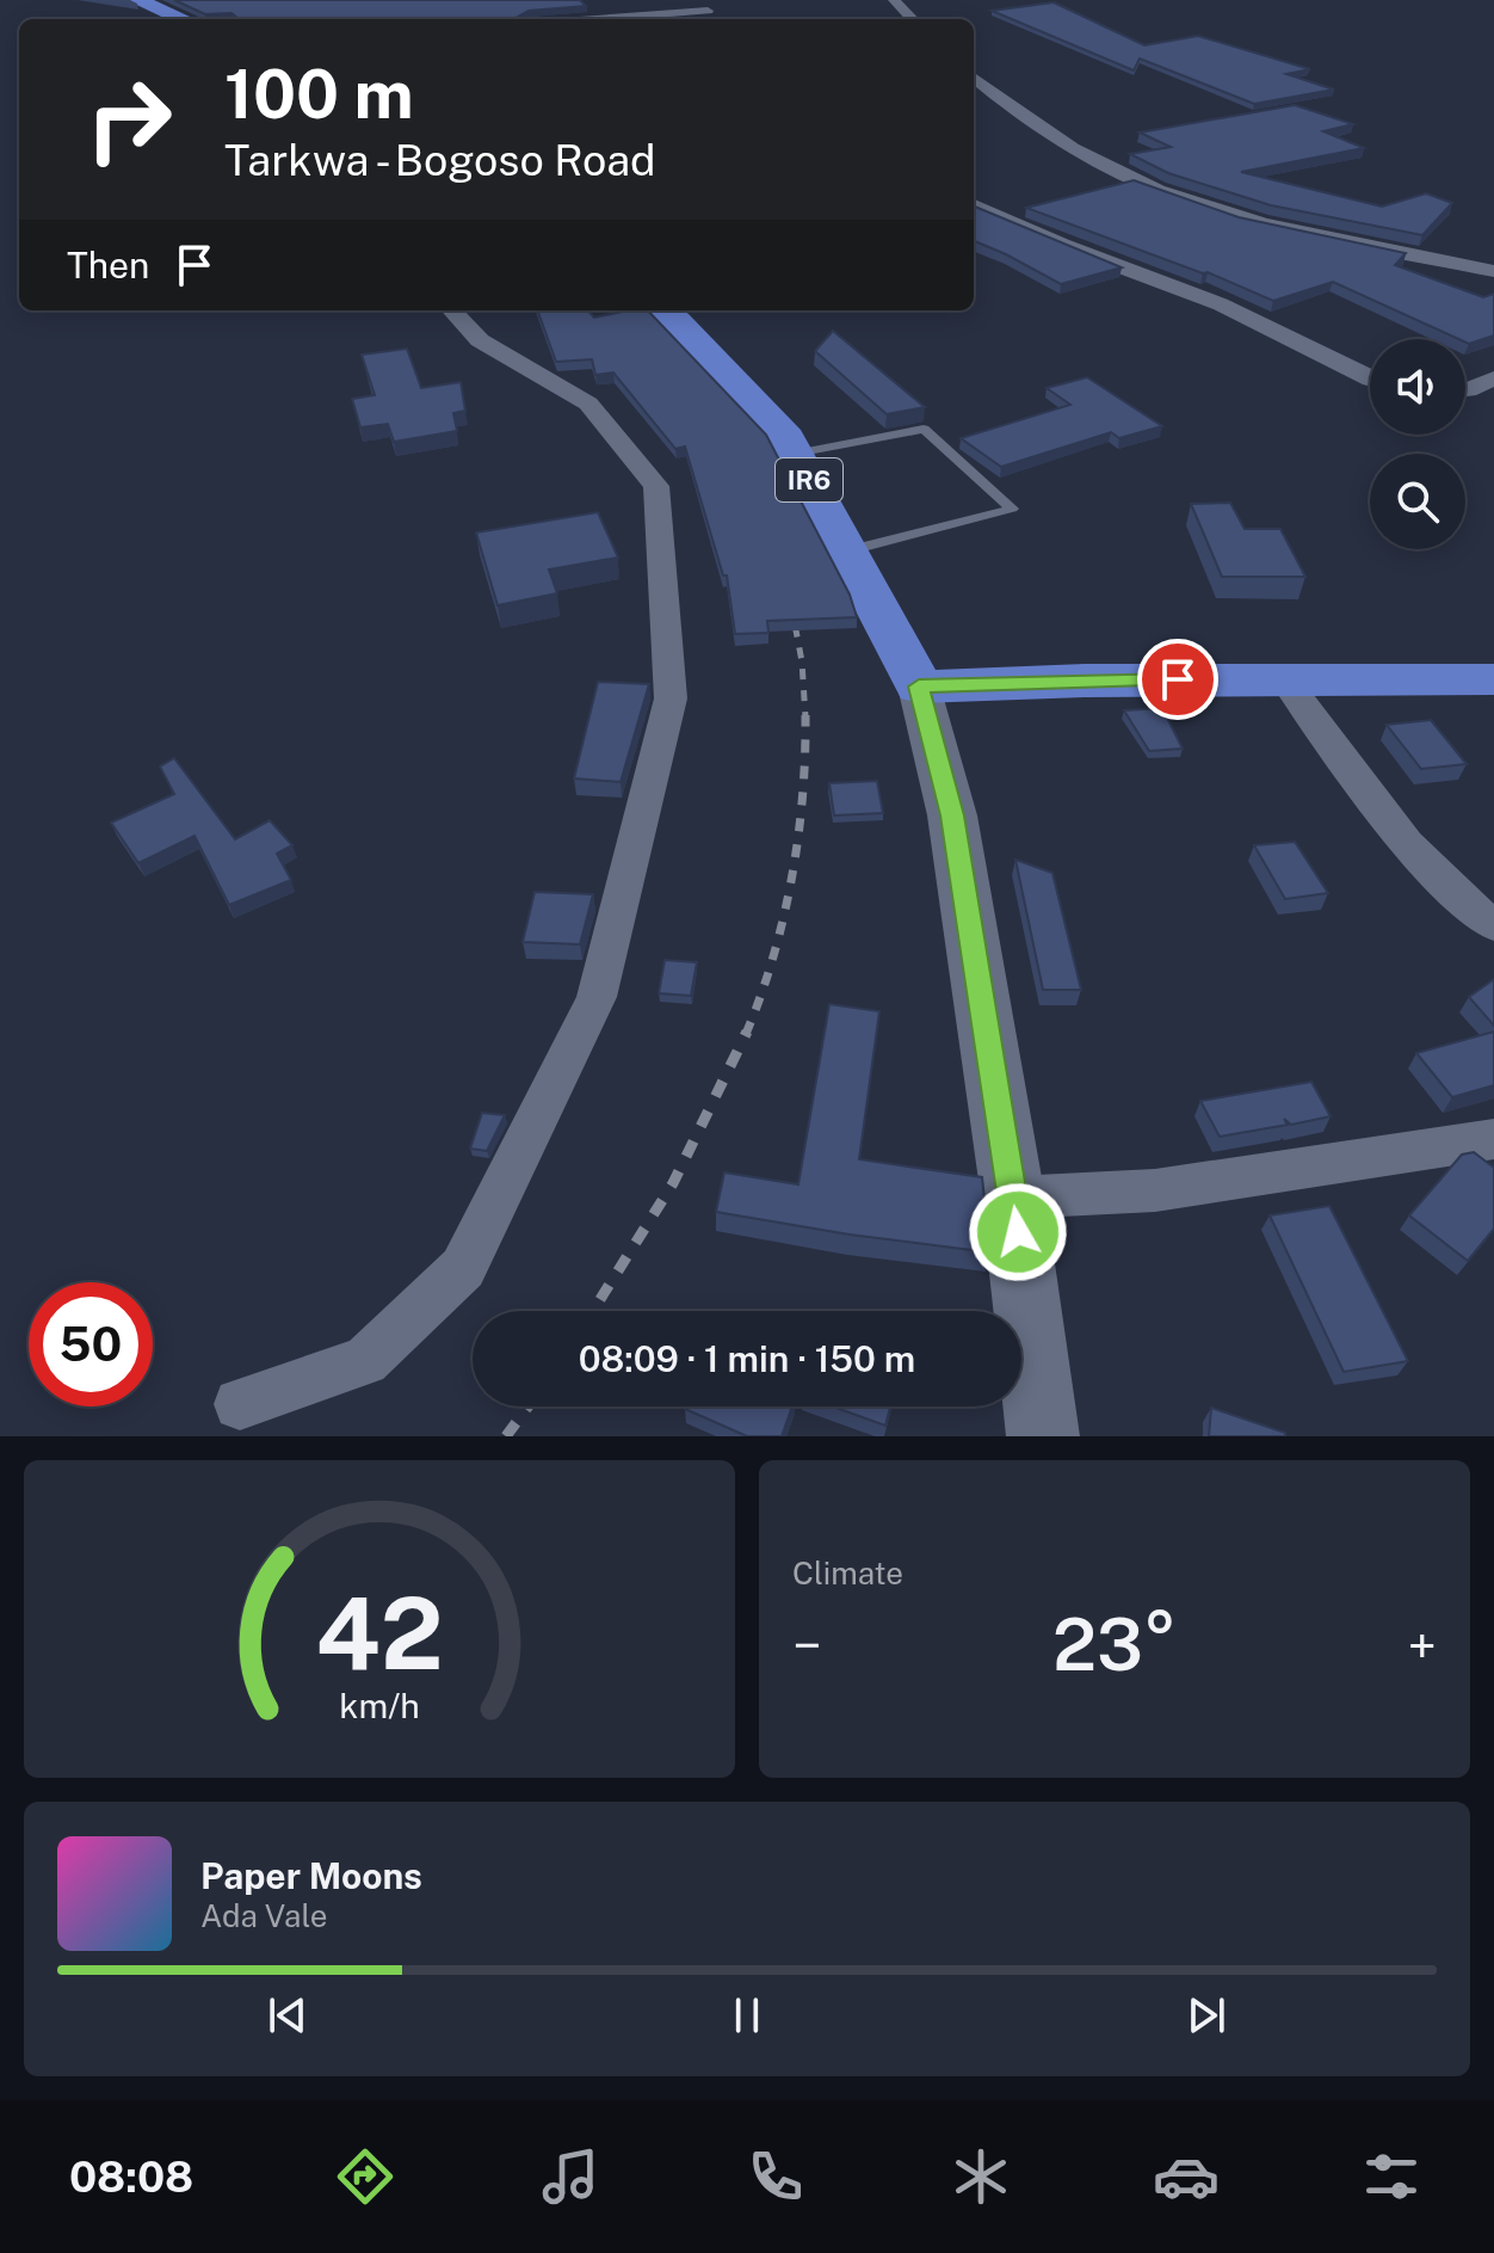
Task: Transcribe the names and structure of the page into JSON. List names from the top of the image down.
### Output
{
  "streets": {
    "main road": ["IR6"]
  },
  "page": {
    "turn": ["100 m", "Tarkwa - Bogoso Road"],
    "then": "Then",
    "limit": "50",
    "trip": "08:09 · 1 min · 150 m",
    "tile": "Climate",
    "heat": ["−", "23°", "+"],
    "song": ["Paper Moons", "Ada Vale"],
    "tabs": "08:08",
    "gauge": ["42", "km/h"]
  }
}
